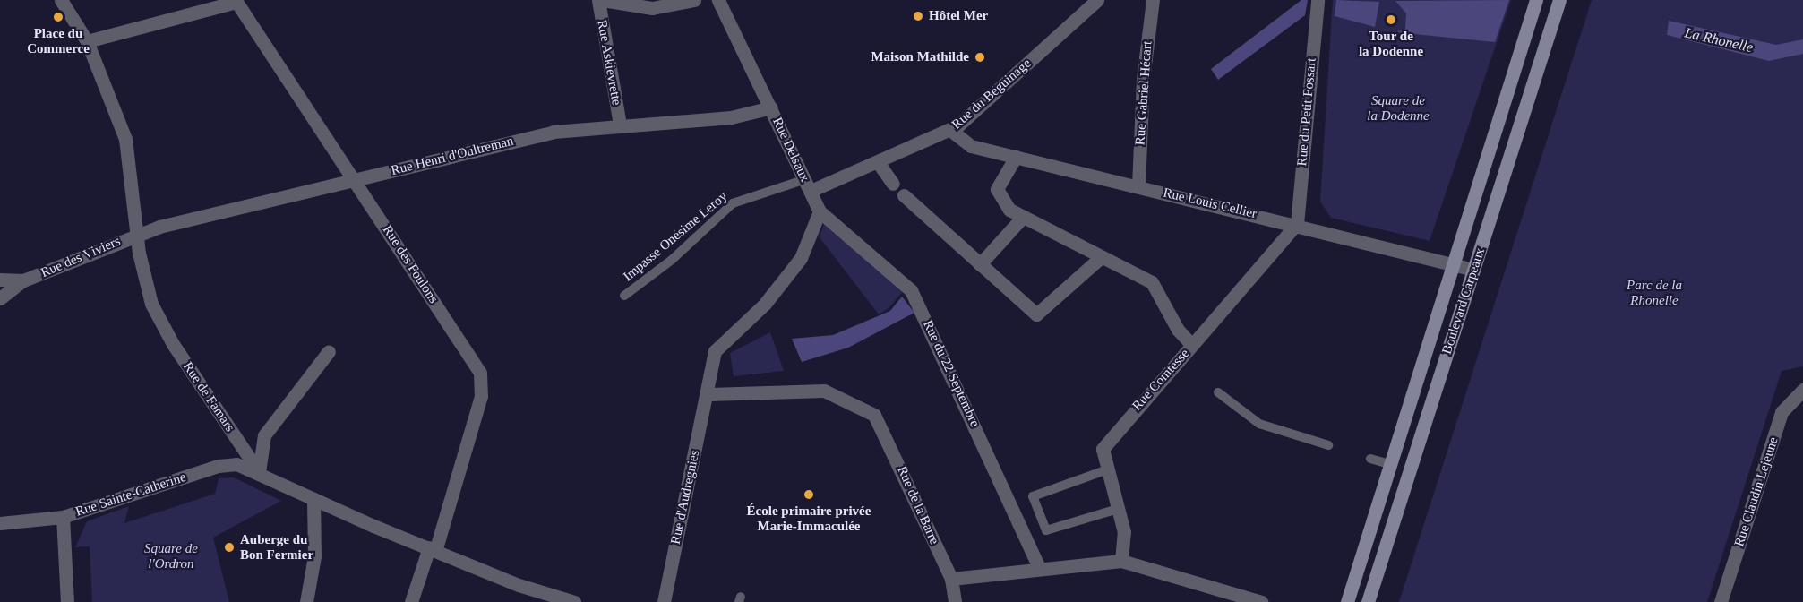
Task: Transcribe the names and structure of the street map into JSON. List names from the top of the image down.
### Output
{
  "streets": {
    "main road": ["Boulevard Carpeaux"],
    "street": [
      "Rue Askievrette",
      "Rue Gabriel Hécart",
      "Rue du Béguinage",
      "Rue du Petit Fossart",
      "Rue Delsaux",
      "Rue Henri d'Oultreman",
      "Rue Louis Cellier",
      "Rue des Viviers",
      "Rue des Foulons",
      "Rue du 22 Septembre",
      "Rue Comtesse",
      "Rue de Famars",
      "Rue Claudin Lejeune",
      "Rue Sainte-Catherine",
      "Rue d'Audregnies",
      "Rue de la Barre"
    ],
    "lane": ["Impasse Onésime Leroy"]
  },
  "crossings": [
    ["Rue Askievrette", "Rue Henri d'Oultreman"],
    ["Rue Gabriel Hécart", "Rue Louis Cellier"],
    ["Rue du Béguinage", "Rue Delsaux"],
    ["Rue du Béguinage", "Rue Louis Cellier"],
    ["Rue du Béguinage", "Impasse Onésime Leroy"],
    ["Rue du Petit Fossart", "Rue Louis Cellier"],
    ["Rue du Petit Fossart", "Rue Comtesse"],
    ["Rue Delsaux", "Rue Henri d'Oultreman"],
    ["Rue Delsaux", "Impasse Onésime Leroy"],
    ["Rue Delsaux", "Rue du 22 Septembre"],
    ["Rue Delsaux", "Rue d'Audregnies"],
    ["Rue Henri d'Oultreman", "Rue des Viviers"],
    ["Rue Henri d'Oultreman", "Rue des Foulons"],
    ["Rue Henri d'Oultreman", "Rue de Famars"],
    ["Rue Louis Cellier", "Boulevard Carpeaux"],
    ["Rue Louis Cellier", "Rue Comtesse"],
    ["Rue des Viviers", "Rue de Famars"],
    ["Rue du 22 Septembre", "Rue d'Audregnies"],
    ["Rue de Famars", "Rue Sainte-Catherine"],
    ["Rue d'Audregnies", "Rue de la Barre"]
  ],
  "water": ["La Rhonelle"],
  "parks": ["Square de la Dodenne", "Parc de la Rhonelle", "Square de l'Ordron"],
  "places": [
    "Hôtel Mer",
    "Place du Commerce",
    "Tour de la Dodenne",
    "Maison Mathilde",
    "École primaire privée Marie-Immaculée",
    "Auberge du Bon Fermier"
  ]
}
